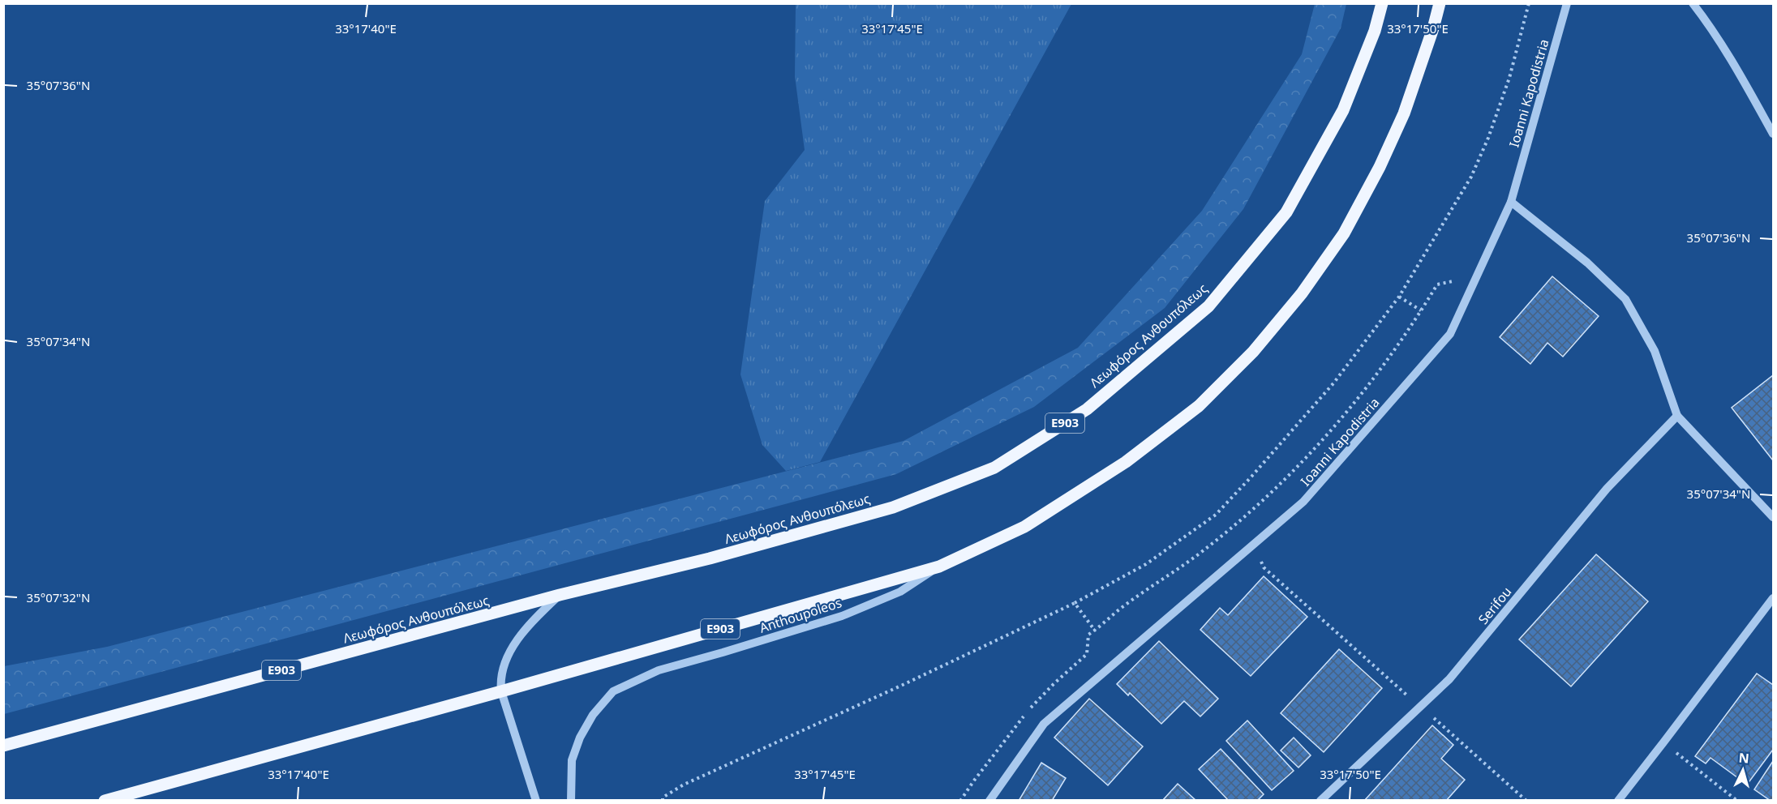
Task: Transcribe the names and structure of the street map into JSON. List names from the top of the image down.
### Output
{
  "streets": {
    "main road": ["Λεωφόρος Ανθουπόλεως", "E903"],
    "street": ["Ioanni Kapodistria", "Serifou", "Anthoupoleos"]
  },
  "crossings": [
    ["E903", "Anthoupoleos"]
  ],
  "north": "top",
  "coordinates": [
    "33°17'40\"E",
    "33°17'45\"E",
    "33°17'50\"E",
    "35°07'36\"N",
    "35°07'34\"N",
    "35°07'32\"N"
  ]
}
